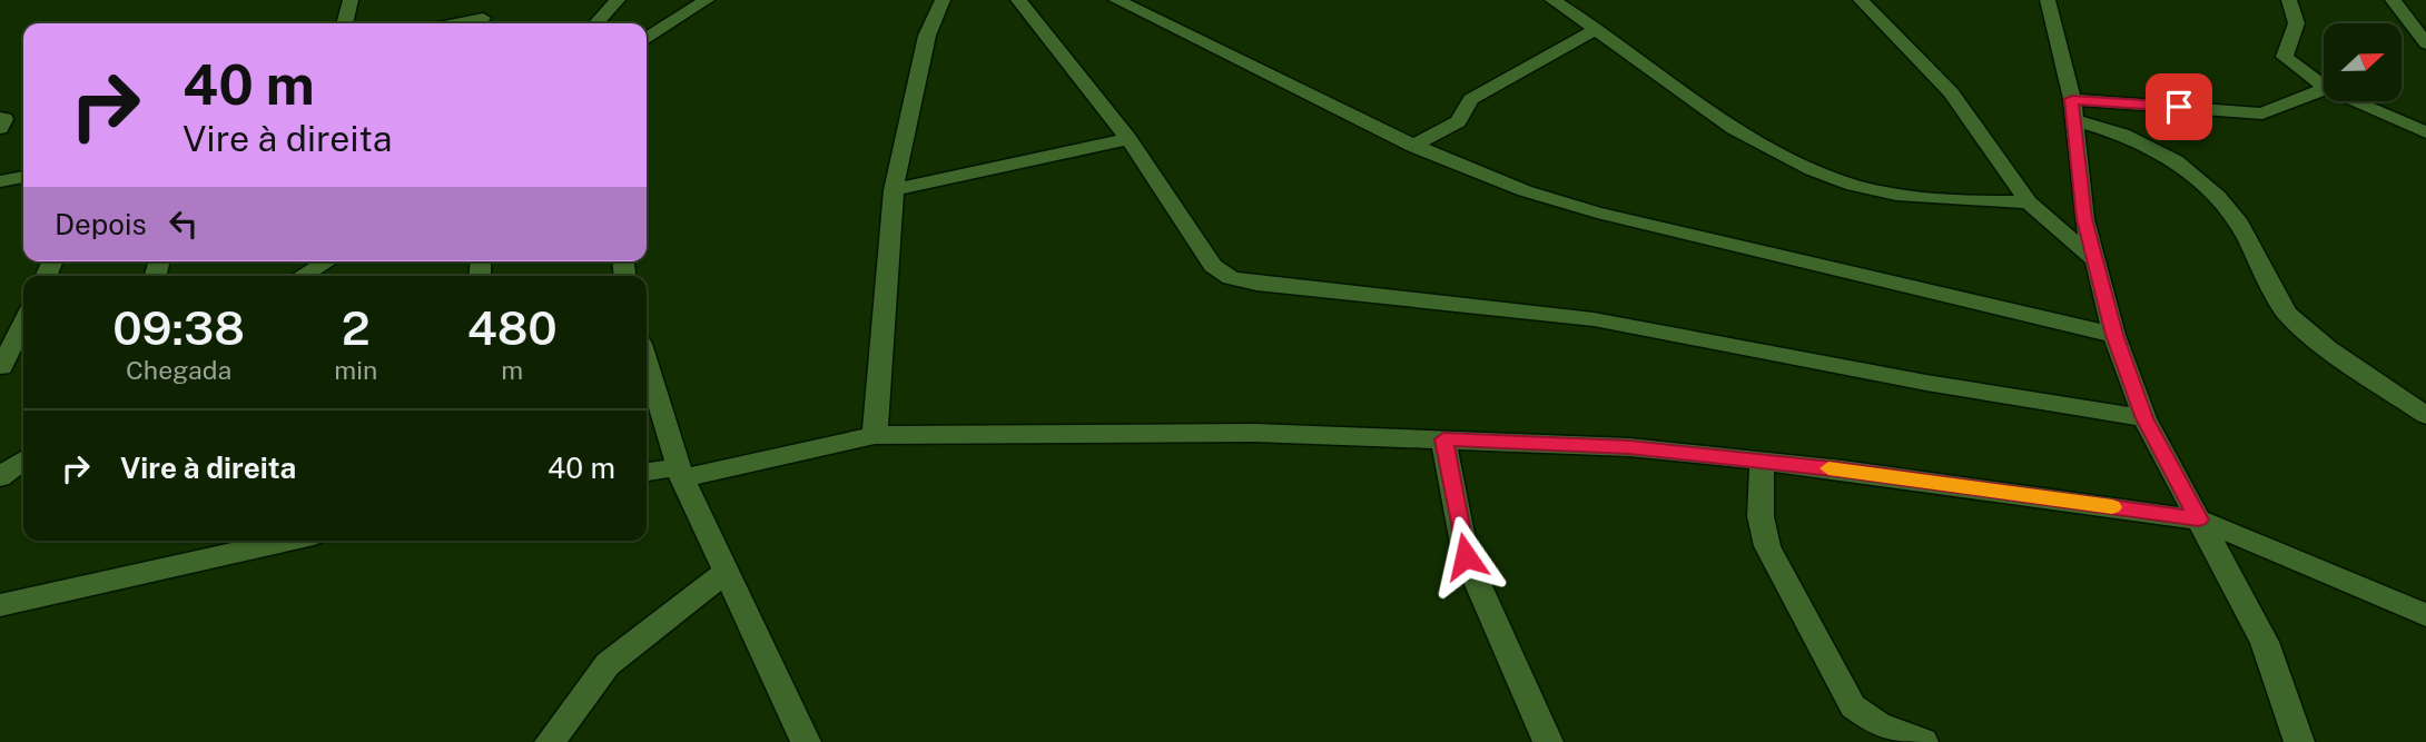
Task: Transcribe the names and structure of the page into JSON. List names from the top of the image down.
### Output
{
  "north": "right",
  "page": {
    "turn": ["40 m", "Vire à direita"],
    "then": "Depois",
    "eta": [
      "09:38",
      "Chegada",
      "2",
      "min",
      "480",
      "m"
    ],
    "list": [
      {
        "name": "Vire à direita",
        "value": "40 m"
      }
    ]
  }
}
